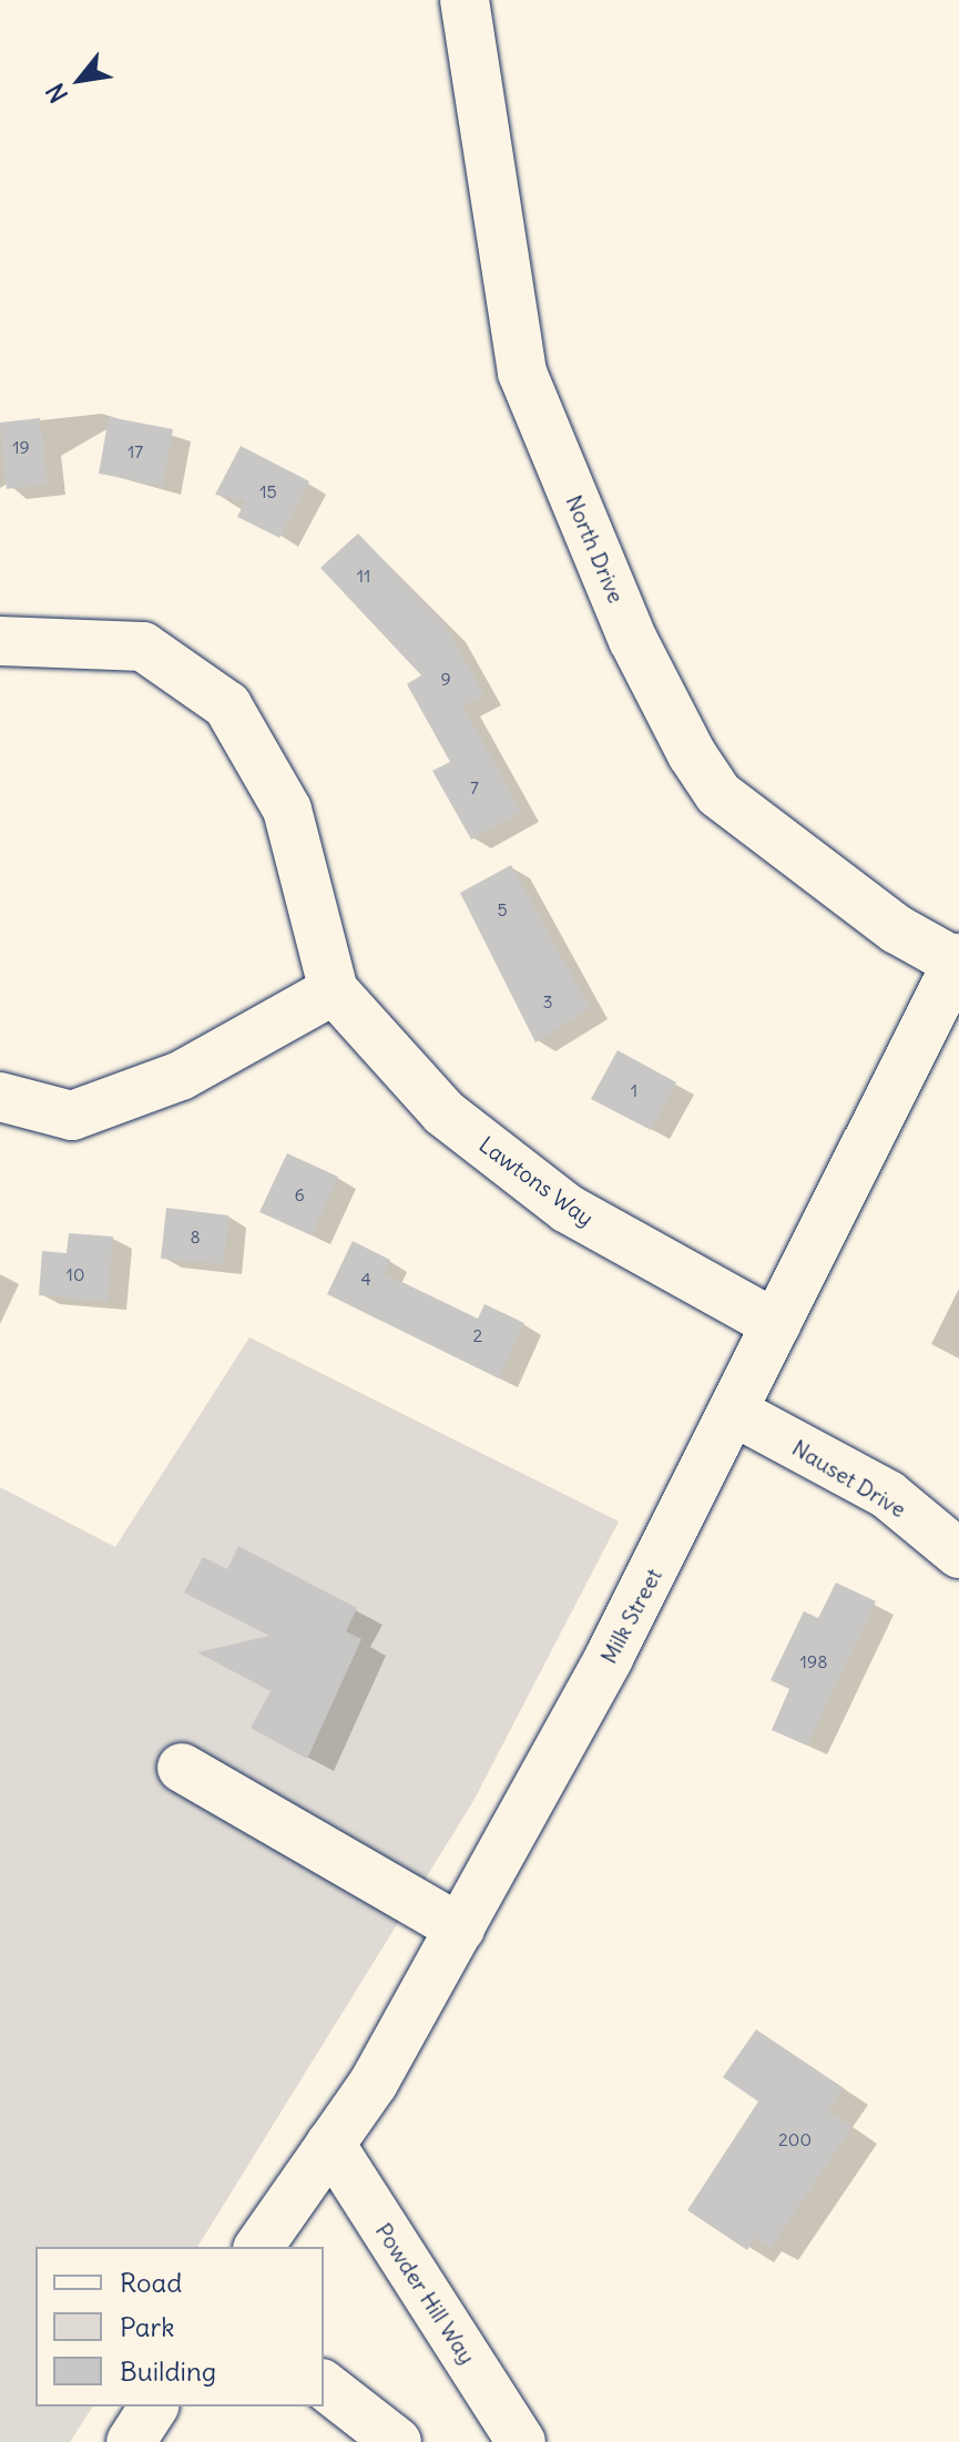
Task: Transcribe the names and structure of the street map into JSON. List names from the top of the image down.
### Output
{
  "streets": {
    "street": [
      "North Drive",
      "Lawtons Way",
      "Nauset Drive",
      "Milk Street",
      "Powder Hill Way"
    ]
  },
  "crossings": [
    ["North Drive", "Milk Street"],
    ["Lawtons Way", "Milk Street"],
    ["Nauset Drive", "Milk Street"],
    ["Milk Street", "Powder Hill Way"]
  ],
  "house_numbers": [
    "19",
    "17",
    "15",
    "11",
    "9",
    "7",
    "5",
    "3",
    "1",
    "6",
    "8",
    "10",
    "4",
    "2",
    "198",
    "200"
  ],
  "legend": ["Road", "Park", "Building"],
  "north": "bottom left"
}
